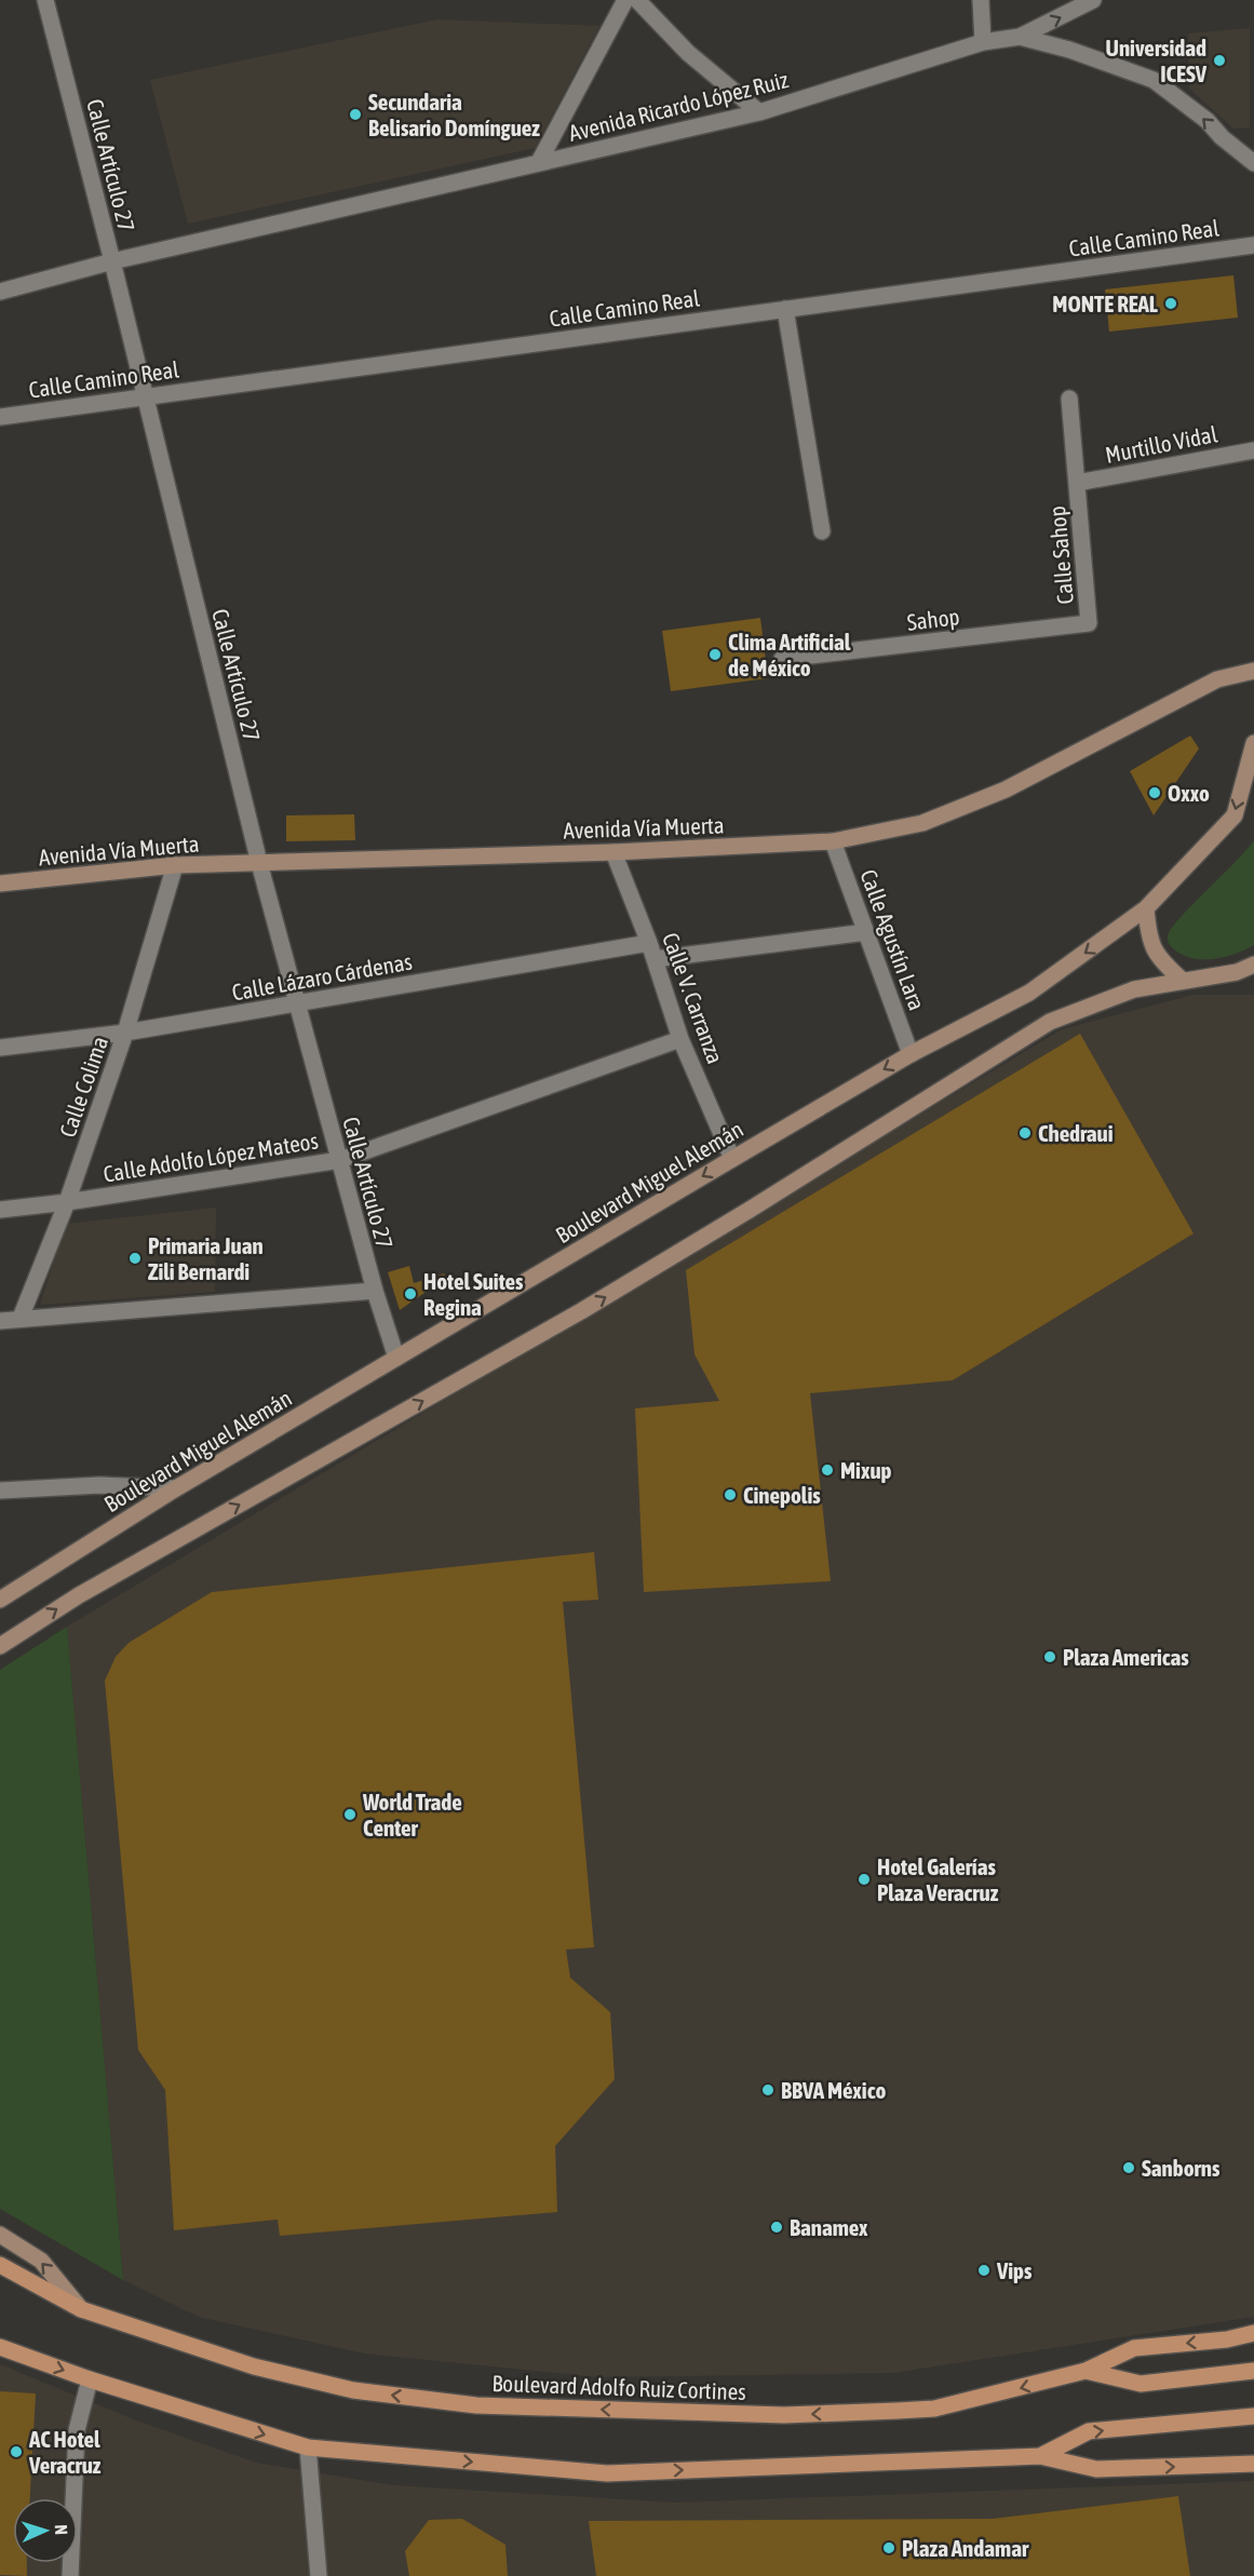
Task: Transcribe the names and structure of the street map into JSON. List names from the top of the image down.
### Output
{
  "streets": {
    "main road": ["Avenida Vía Muerta", "Boulevard Miguel Alemán", "Boulevard Adolfo Ruiz Cortines"],
    "street": [
      "Avenida Ricardo López Ruiz",
      "Calle Artículo 27",
      "Calle Camino Real",
      "Murtillo Vidal",
      "Calle Sahop",
      "Sahop",
      "Calle Agustín Lara",
      "Calle Lázaro Cárdenas",
      "Calle V. Carranza",
      "Calle Colima",
      "Calle Adolfo López Mateos"
    ]
  },
  "crossings": [
    ["Avenida Ricardo López Ruiz", "Calle Artículo 27"],
    ["Calle Artículo 27", "Calle Camino Real"],
    ["Calle Artículo 27", "Avenida Vía Muerta"],
    ["Calle Artículo 27", "Calle Lázaro Cárdenas"],
    ["Calle Artículo 27", "Calle Adolfo López Mateos"],
    ["Calle Artículo 27", "Boulevard Miguel Alemán"],
    ["Murtillo Vidal", "Calle Sahop"],
    ["Calle Sahop", "Sahop"],
    ["Avenida Vía Muerta", "Calle Agustín Lara"],
    ["Avenida Vía Muerta", "Calle V. Carranza"],
    ["Avenida Vía Muerta", "Calle Colima"],
    ["Calle Agustín Lara", "Calle Lázaro Cárdenas"],
    ["Calle Agustín Lara", "Boulevard Miguel Alemán"],
    ["Calle Lázaro Cárdenas", "Calle V. Carranza"],
    ["Calle Lázaro Cárdenas", "Calle Colima"],
    ["Calle V. Carranza", "Calle Adolfo López Mateos"],
    ["Calle V. Carranza", "Boulevard Miguel Alemán"],
    ["Calle Colima", "Calle Adolfo López Mateos"]
  ],
  "places": [
    "Universidad ICESV",
    "Secundaria Belisario Domínguez",
    "MONTE REAL",
    "Clima Artificial de México",
    "Oxxo",
    "Chedraui",
    "Primaria Juan Zili Bernardi",
    "Hotel Suites Regina",
    "Mixup",
    "Cinepolis",
    "Plaza Americas",
    "World Trade Center",
    "Hotel Galerías Plaza Veracruz",
    "BBVA México",
    "Sanborns",
    "Banamex",
    "Vips",
    "AC Hotel Veracruz",
    "Plaza Andamar"
  ],
  "north": "right"
}
